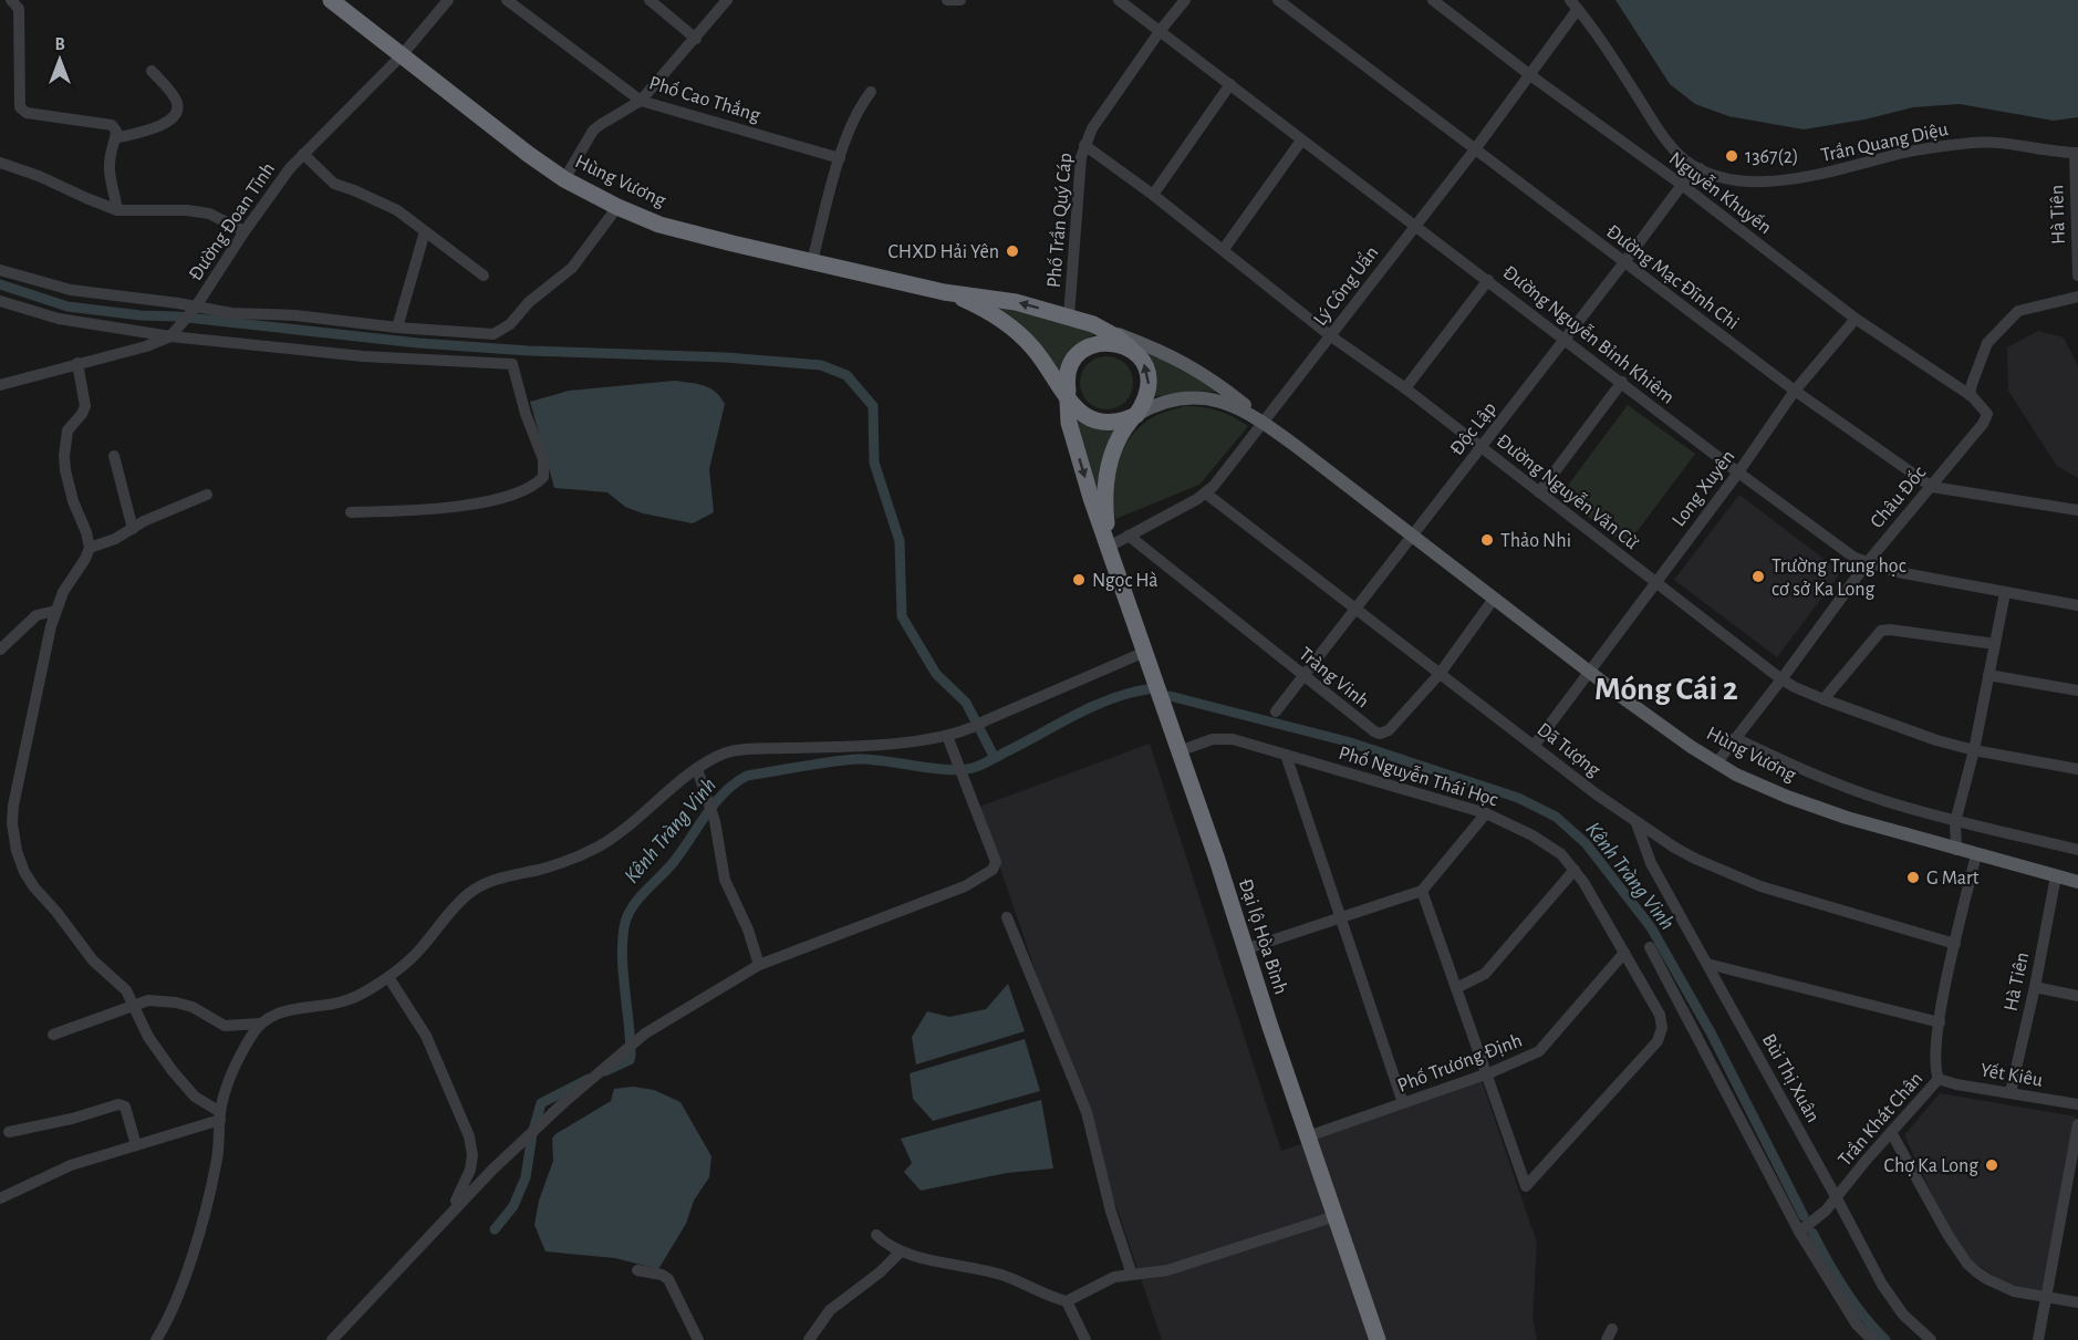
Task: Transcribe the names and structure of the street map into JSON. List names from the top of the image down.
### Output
{
  "streets": {
    "highway": ["Hùng Vương", "Đại lộ Hòa Bình"],
    "street": [
      "Phố Cao Thắng",
      "Trần Quang Diệu",
      "Nguyễn Khuyến",
      "Hà Tiên",
      "Phố Trần Quý Cáp",
      "Đường Đoan Tĩnh",
      "Đường Mạc Đĩnh Chi",
      "Lý Công Uẩn",
      "Đường Nguyễn Bỉnh Khiêm",
      "Độc Lập",
      "Long Xuyên",
      "Đường Nguyễn Văn Cừ",
      "Châu Đốc",
      "Tràng Vinh",
      "Dã Tượng",
      "Phố Nguyễn Thái Học",
      "Phố Trương Định",
      "Yết Kiêu",
      "Bùi Thị Xuân",
      "Trần Khát Chân"
    ]
  },
  "crossings": [
    ["Trần Quang Diệu", "Hà Tiên"],
    ["Trần Quang Diệu", "Lý Công Uẩn"],
    ["Trần Quang Diệu", "Độc Lập"],
    ["Hùng Vương", "Hà Tiên"],
    ["Hùng Vương", "Đường Đoan Tĩnh"],
    ["Hùng Vương", "Lý Công Uẩn"],
    ["Hùng Vương", "Độc Lập"],
    ["Hùng Vương", "Long Xuyên"],
    ["Hùng Vương", "Châu Đốc"],
    ["Hùng Vương", "Tràng Vinh"],
    ["Hùng Vương", "Trần Khát Chân"],
    ["Nguyễn Khuyến", "Lý Công Uẩn"],
    ["Nguyễn Khuyến", "Độc Lập"],
    ["Nguyễn Khuyến", "Long Xuyên"],
    ["Nguyễn Khuyến", "Châu Đốc"],
    ["Hà Tiên", "Yết Kiêu"],
    ["Phố Trần Quý Cáp", "Đường Nguyễn Bỉnh Khiêm"],
    ["Phố Trần Quý Cáp", "Đường Nguyễn Văn Cừ"],
    ["Đường Mạc Đĩnh Chi", "Lý Công Uẩn"],
    ["Đường Mạc Đĩnh Chi", "Độc Lập"],
    ["Đường Mạc Đĩnh Chi", "Long Xuyên"],
    ["Đường Mạc Đĩnh Chi", "Châu Đốc"],
    ["Lý Công Uẩn", "Đường Nguyễn Bỉnh Khiêm"],
    ["Lý Công Uẩn", "Đường Nguyễn Văn Cừ"],
    ["Lý Công Uẩn", "Tràng Vinh"],
    ["Lý Công Uẩn", "Dã Tượng"],
    ["Lý Công Uẩn", "Đại lộ Hòa Bình"],
    ["Đường Nguyễn Bỉnh Khiêm", "Độc Lập"],
    ["Đường Nguyễn Bỉnh Khiêm", "Long Xuyên"],
    ["Đường Nguyễn Bỉnh Khiêm", "Châu Đốc"],
    ["Độc Lập", "Đường Nguyễn Văn Cừ"],
    ["Độc Lập", "Tràng Vinh"],
    ["Độc Lập", "Dã Tượng"],
    ["Long Xuyên", "Đường Nguyễn Văn Cừ"],
    ["Long Xuyên", "Dã Tượng"],
    ["Đường Nguyễn Văn Cừ", "Châu Đốc"],
    ["Tràng Vinh", "Dã Tượng"],
    ["Dã Tượng", "Bùi Thị Xuân"],
    ["Dã Tượng", "Trần Khát Chân"],
    ["Phố Nguyễn Thái Học", "Đại lộ Hòa Bình"],
    ["Phố Nguyễn Thái Học", "Phố Trương Định"],
    ["Đại lộ Hòa Bình", "Phố Trương Định"],
    ["Yết Kiêu", "Trần Khát Chân"],
    ["Bùi Thị Xuân", "Trần Khát Chân"]
  ],
  "districts": ["Móng Cái 2"],
  "water": ["Kênh Tràng Vinh"],
  "places": [
    "1367(2)",
    "CHXD Hải Yên",
    "Thảo Nhi",
    "Trường Trung học cơ sở Ka Long",
    "Ngọc Hà",
    "G Mart",
    "Chợ Ka Long"
  ],
  "north": "top"
}
